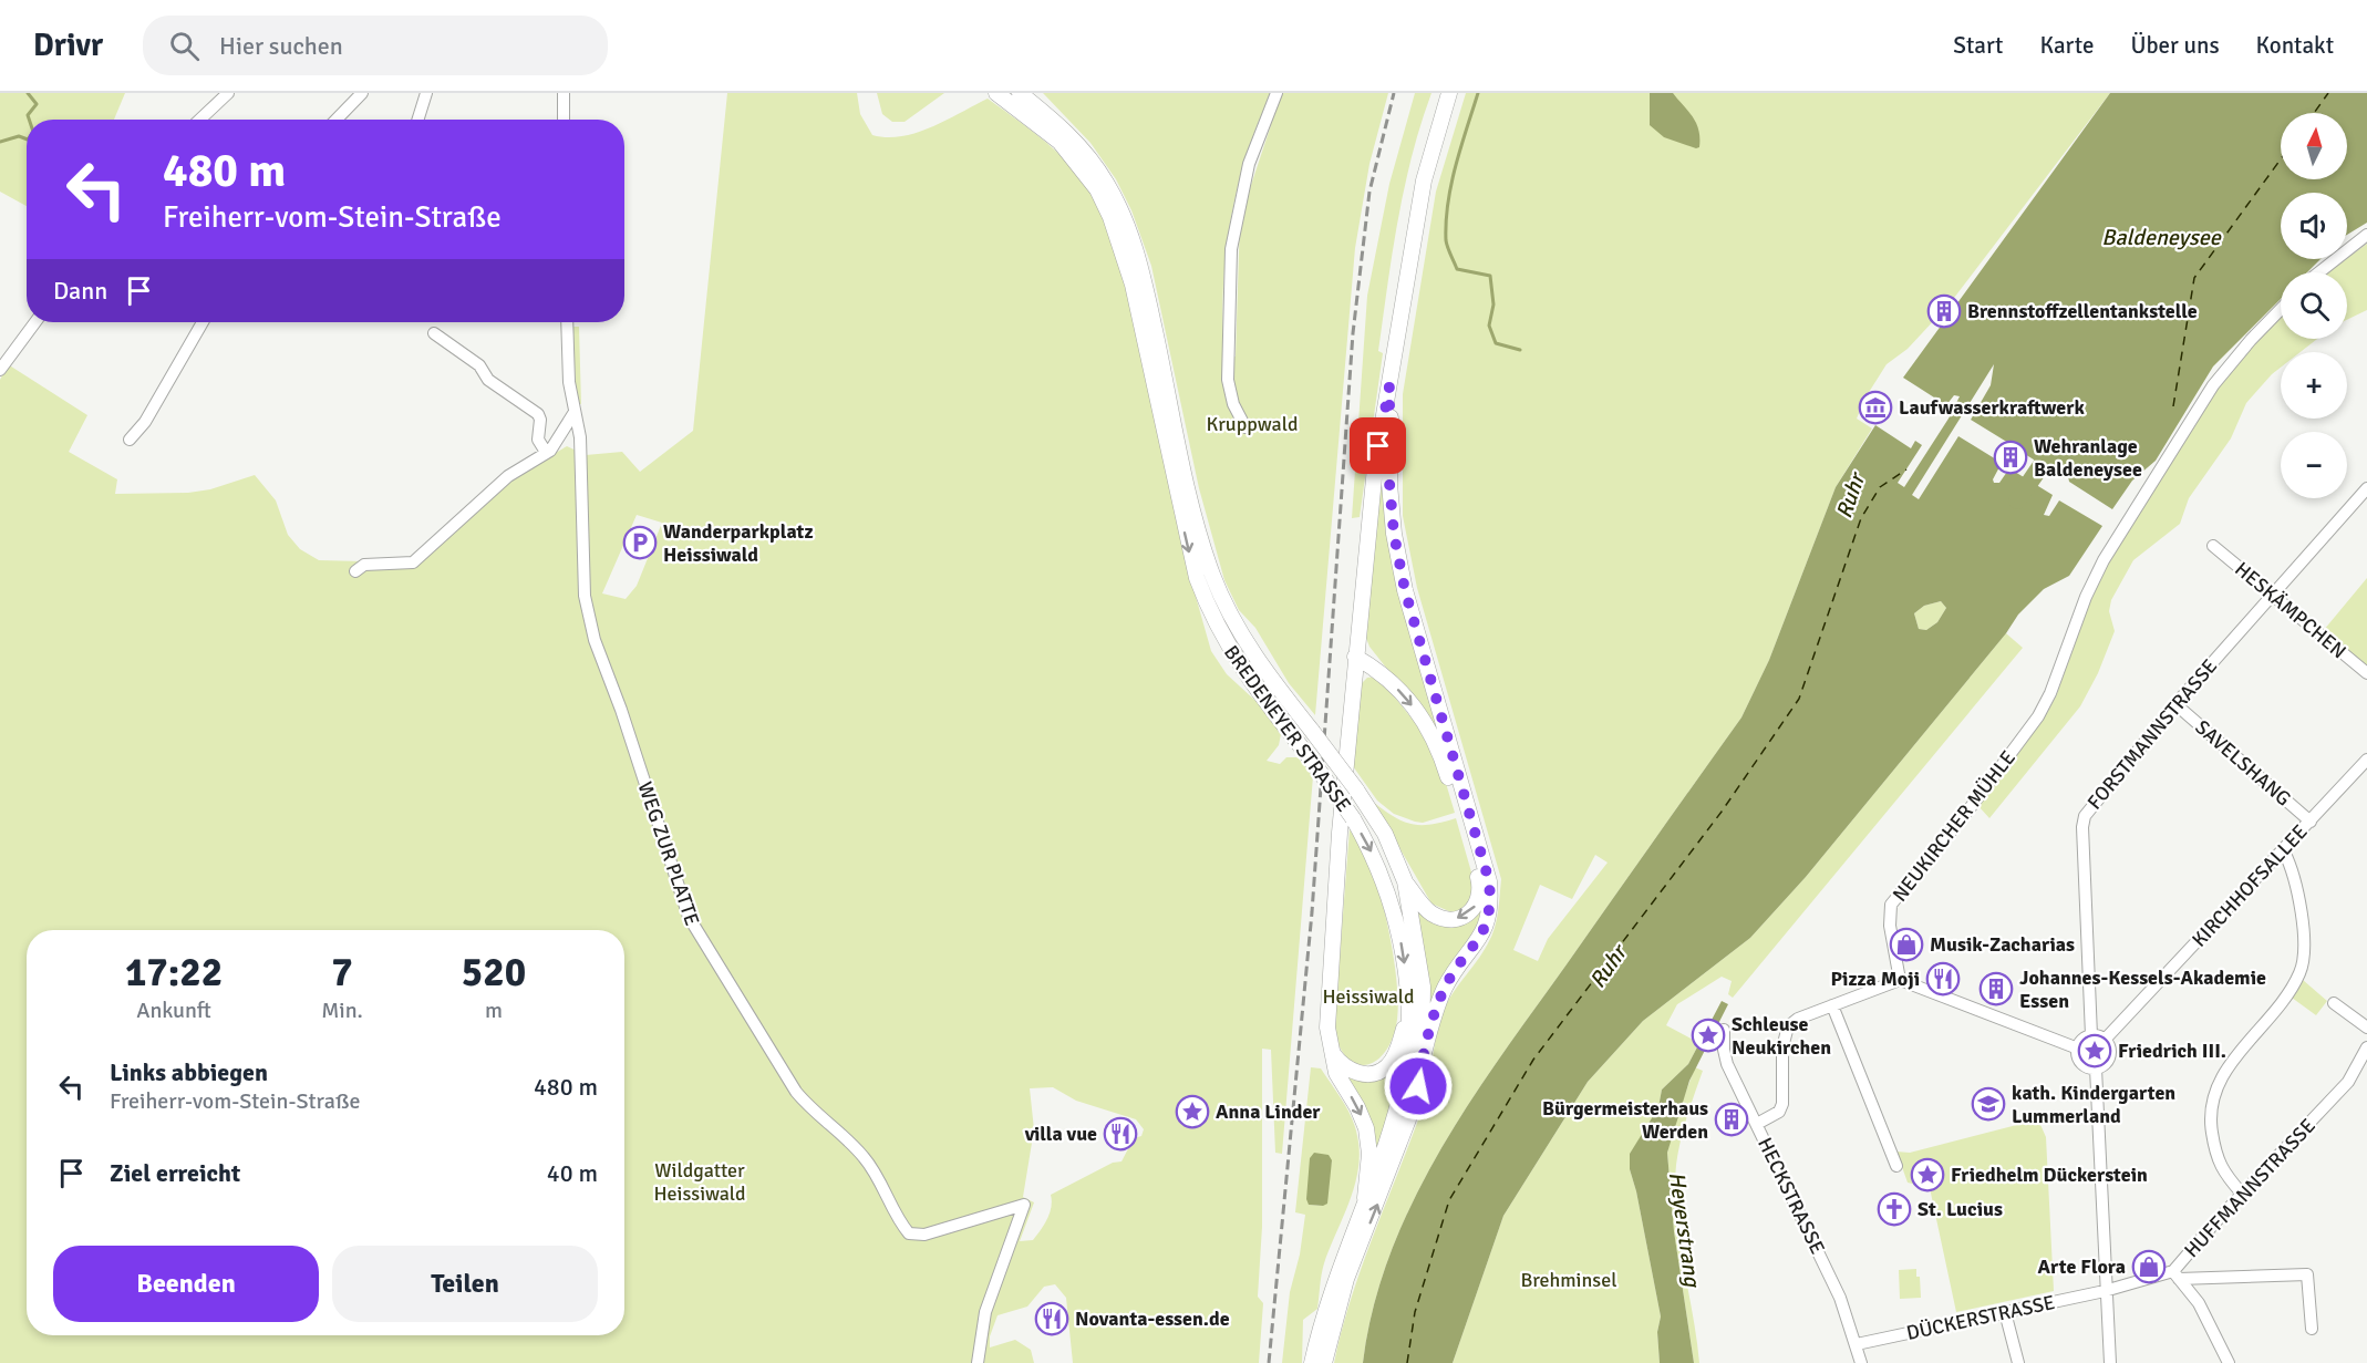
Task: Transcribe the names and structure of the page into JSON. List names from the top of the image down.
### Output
{
  "streets": {
    "main road": ["BREDENEYER STRASSE"],
    "street": [
      "HESKÄMPCHEN",
      "FORSTMANNSTRASSE",
      "SAVELSHANG",
      "NEUKIRCHER MÜHLE",
      "WEG ZUR PLATTE",
      "KIRCHHOFSALLEE",
      "HUFFMANNSTRASSE",
      "HECKSTRASSE",
      "DÜCKERSTRASSE"
    ]
  },
  "crossings": [
    ["HESKÄMPCHEN", "FORSTMANNSTRASSE"],
    ["FORSTMANNSTRASSE", "SAVELSHANG"],
    ["FORSTMANNSTRASSE", "KIRCHHOFSALLEE"],
    ["SAVELSHANG", "KIRCHHOFSALLEE"],
    ["HUFFMANNSTRASSE", "DÜCKERSTRASSE"],
    ["HECKSTRASSE", "DÜCKERSTRASSE"]
  ],
  "water": ["Baldeneysee", "Ruhr", "Heyerstrang"],
  "parks": [
    "Kruppwald",
    "Heissiwald",
    "Wildgatter Heissiwald",
    "Brehminsel"
  ],
  "places": {
    "building": [
      "Brennstoffzellentankstelle",
      "Wehranlage Baldeneysee",
      "Johannes-Kessels-Akademie Essen",
      "Bürgermeisterhaus Werden"
    ],
    "museum": ["Laufwasserkraftwerk"],
    "parking": ["Wanderparkplatz Heissiwald"],
    "shop": ["Musik-Zacharias", "Arte Flora"],
    "restaurant": ["Pizza Moji", "villa vue", "Novanta-essen.de"],
    "place": [
      "Schleuse Neukirchen",
      "Friedrich III.",
      "Anna Linder",
      "Friedhelm Dückerstein"
    ],
    "school or university": ["kath. Kindergarten Lummerland"],
    "church": ["St. Lucius"]
  },
  "north": "top",
  "page": {
    "header": "Drivr",
    "search": "Hier suchen",
    "nav": [
      "Start",
      "Karte",
      "Über uns",
      "Kontakt"
    ],
    "map_buttons": ["+", "−"],
    "turn": ["480 m", "Freiherr-vom-Stein-Straße"],
    "then": "Dann",
    "eta": [
      "17:22",
      "Ankunft",
      "7",
      "Min.",
      "520",
      "m"
    ],
    "list": [
      {
        "name": "Links abbiegen",
        "note": "Freiherr-vom-Stein-Straße",
        "value": "480 m"
      },
      {
        "name": "Ziel erreicht",
        "value": "40 m"
      }
    ],
    "buttons": ["Beenden", "Teilen"]
  }
}
